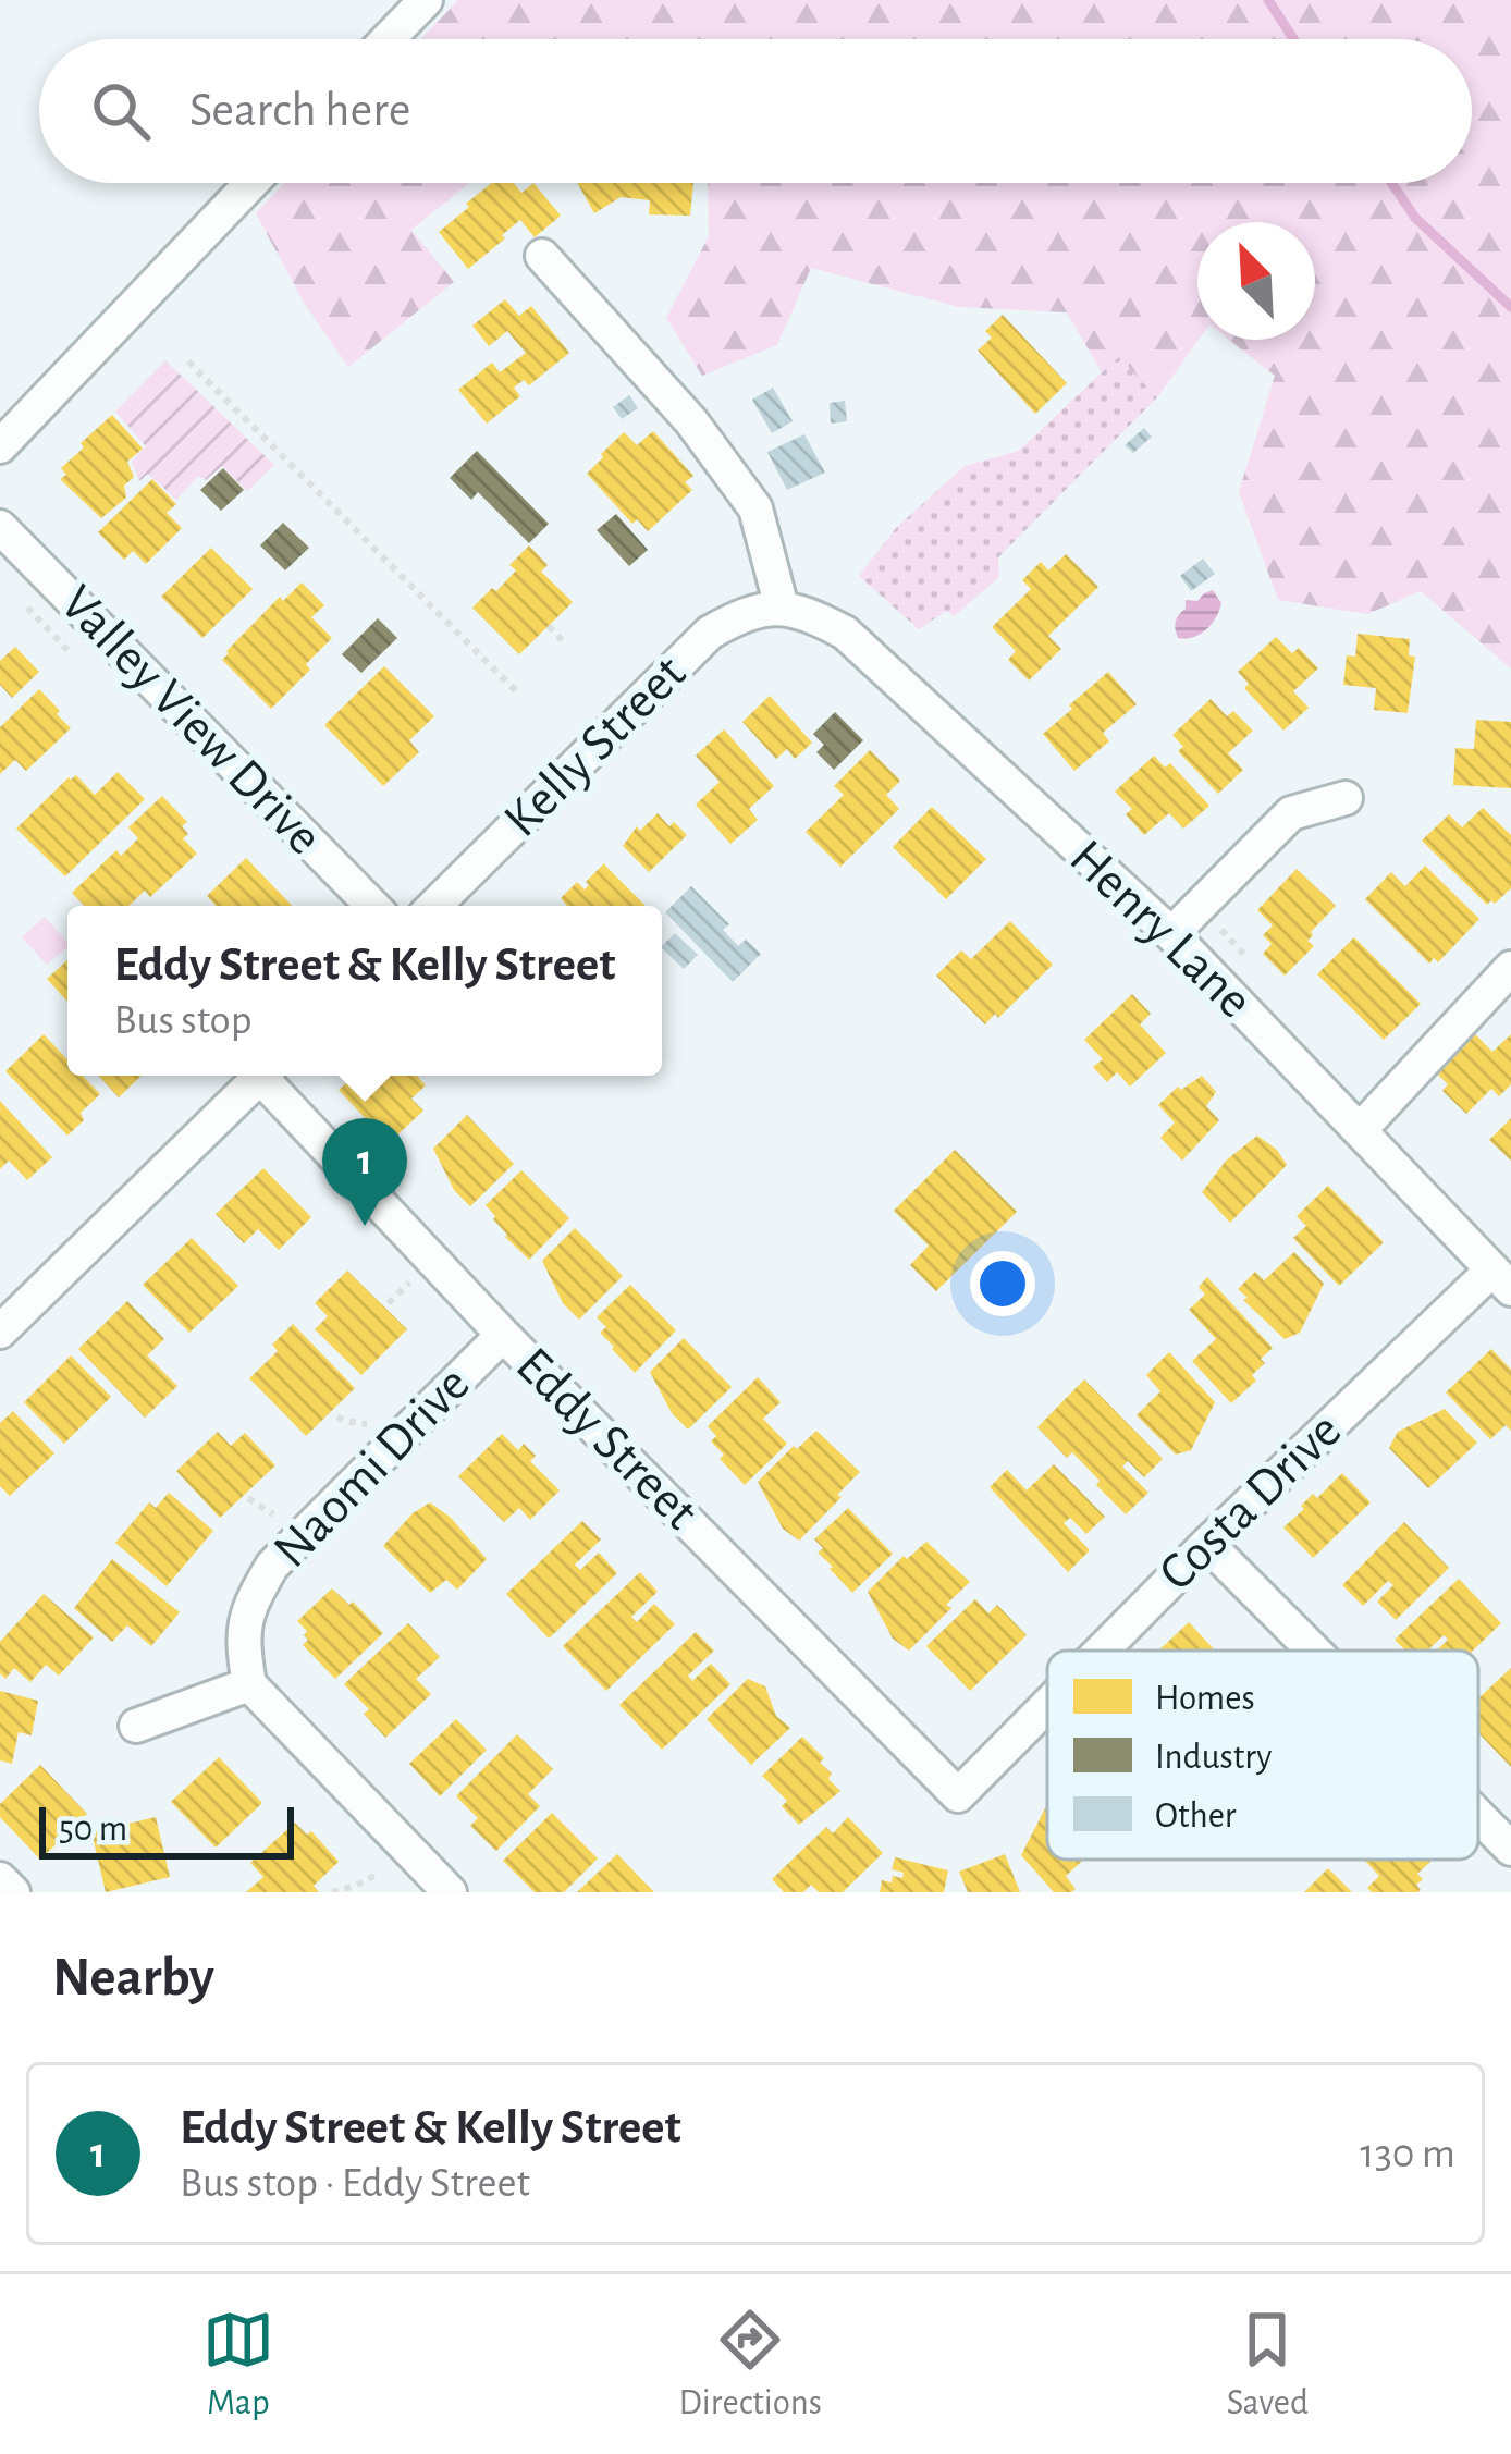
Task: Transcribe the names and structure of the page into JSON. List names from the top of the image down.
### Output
{
  "streets": {
    "street": [
      "Valley View Drive",
      "Kelly Street",
      "Henry Lane",
      "Eddy Street",
      "Naomi Drive",
      "Costa Drive"
    ]
  },
  "crossings": [
    ["Kelly Street", "Henry Lane"],
    ["Henry Lane", "Costa Drive"],
    ["Eddy Street", "Naomi Drive"],
    ["Eddy Street", "Costa Drive"]
  ],
  "legend": ["Homes", "Industry", "Other"],
  "scale_bar": "50 m",
  "north": "top left",
  "page": {
    "search": "Search here",
    "popup": ["Eddy Street & Kelly Street", "Bus stop"],
    "pins": "1",
    "scale": "50 m",
    "heading": "Nearby",
    "list": [
      {
        "mark": "1",
        "name": "Eddy Street & Kelly Street",
        "note": "Bus stop · Eddy Street",
        "value": "130 m"
      }
    ],
    "nav": ["Map", "Directions", "Saved"]
  }
}
